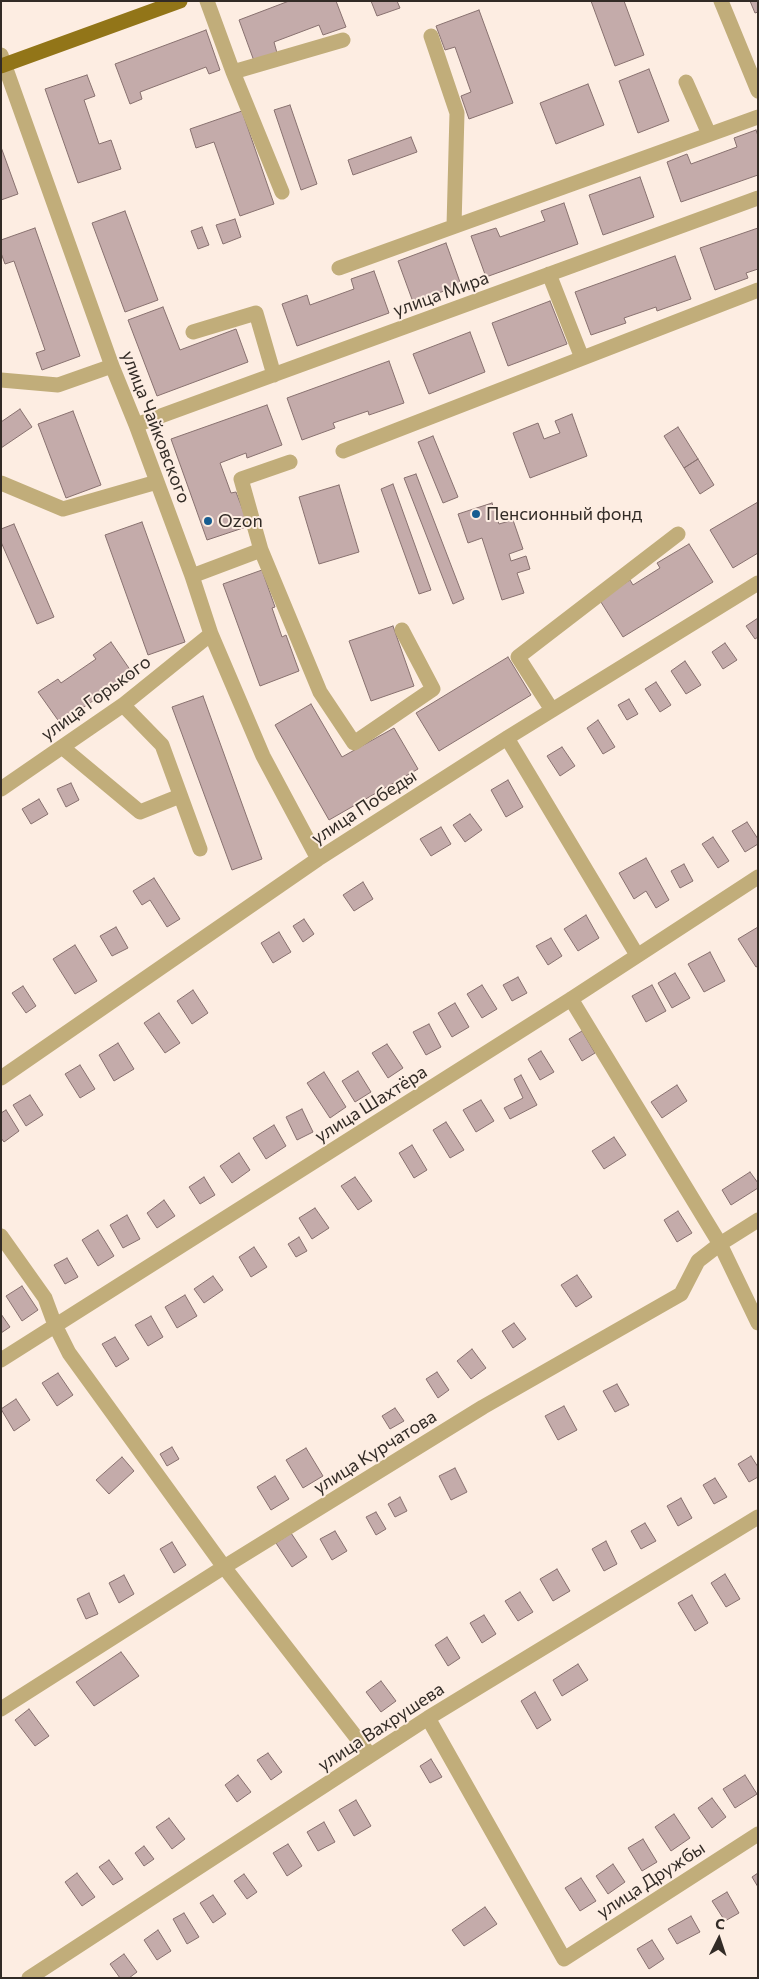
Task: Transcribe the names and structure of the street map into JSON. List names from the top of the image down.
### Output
{
  "streets": {
    "street": [
      "улица Мира",
      "улица Чайковского",
      "улица Горького",
      "улица Победы",
      "улица Шахтёра",
      "улица Курчатова",
      "улица Вахрушева",
      "улица Дружбы"
    ]
  },
  "crossings": [
    ["улица Мира", "улица Чайковского"],
    ["улица Чайковского", "улица Горького"],
    ["улица Чайковского", "улица Победы"],
    ["улица Вахрушева", "улица Дружбы"]
  ],
  "places": ["Пенсионный фонд", "Ozon"],
  "north": "top"
}
